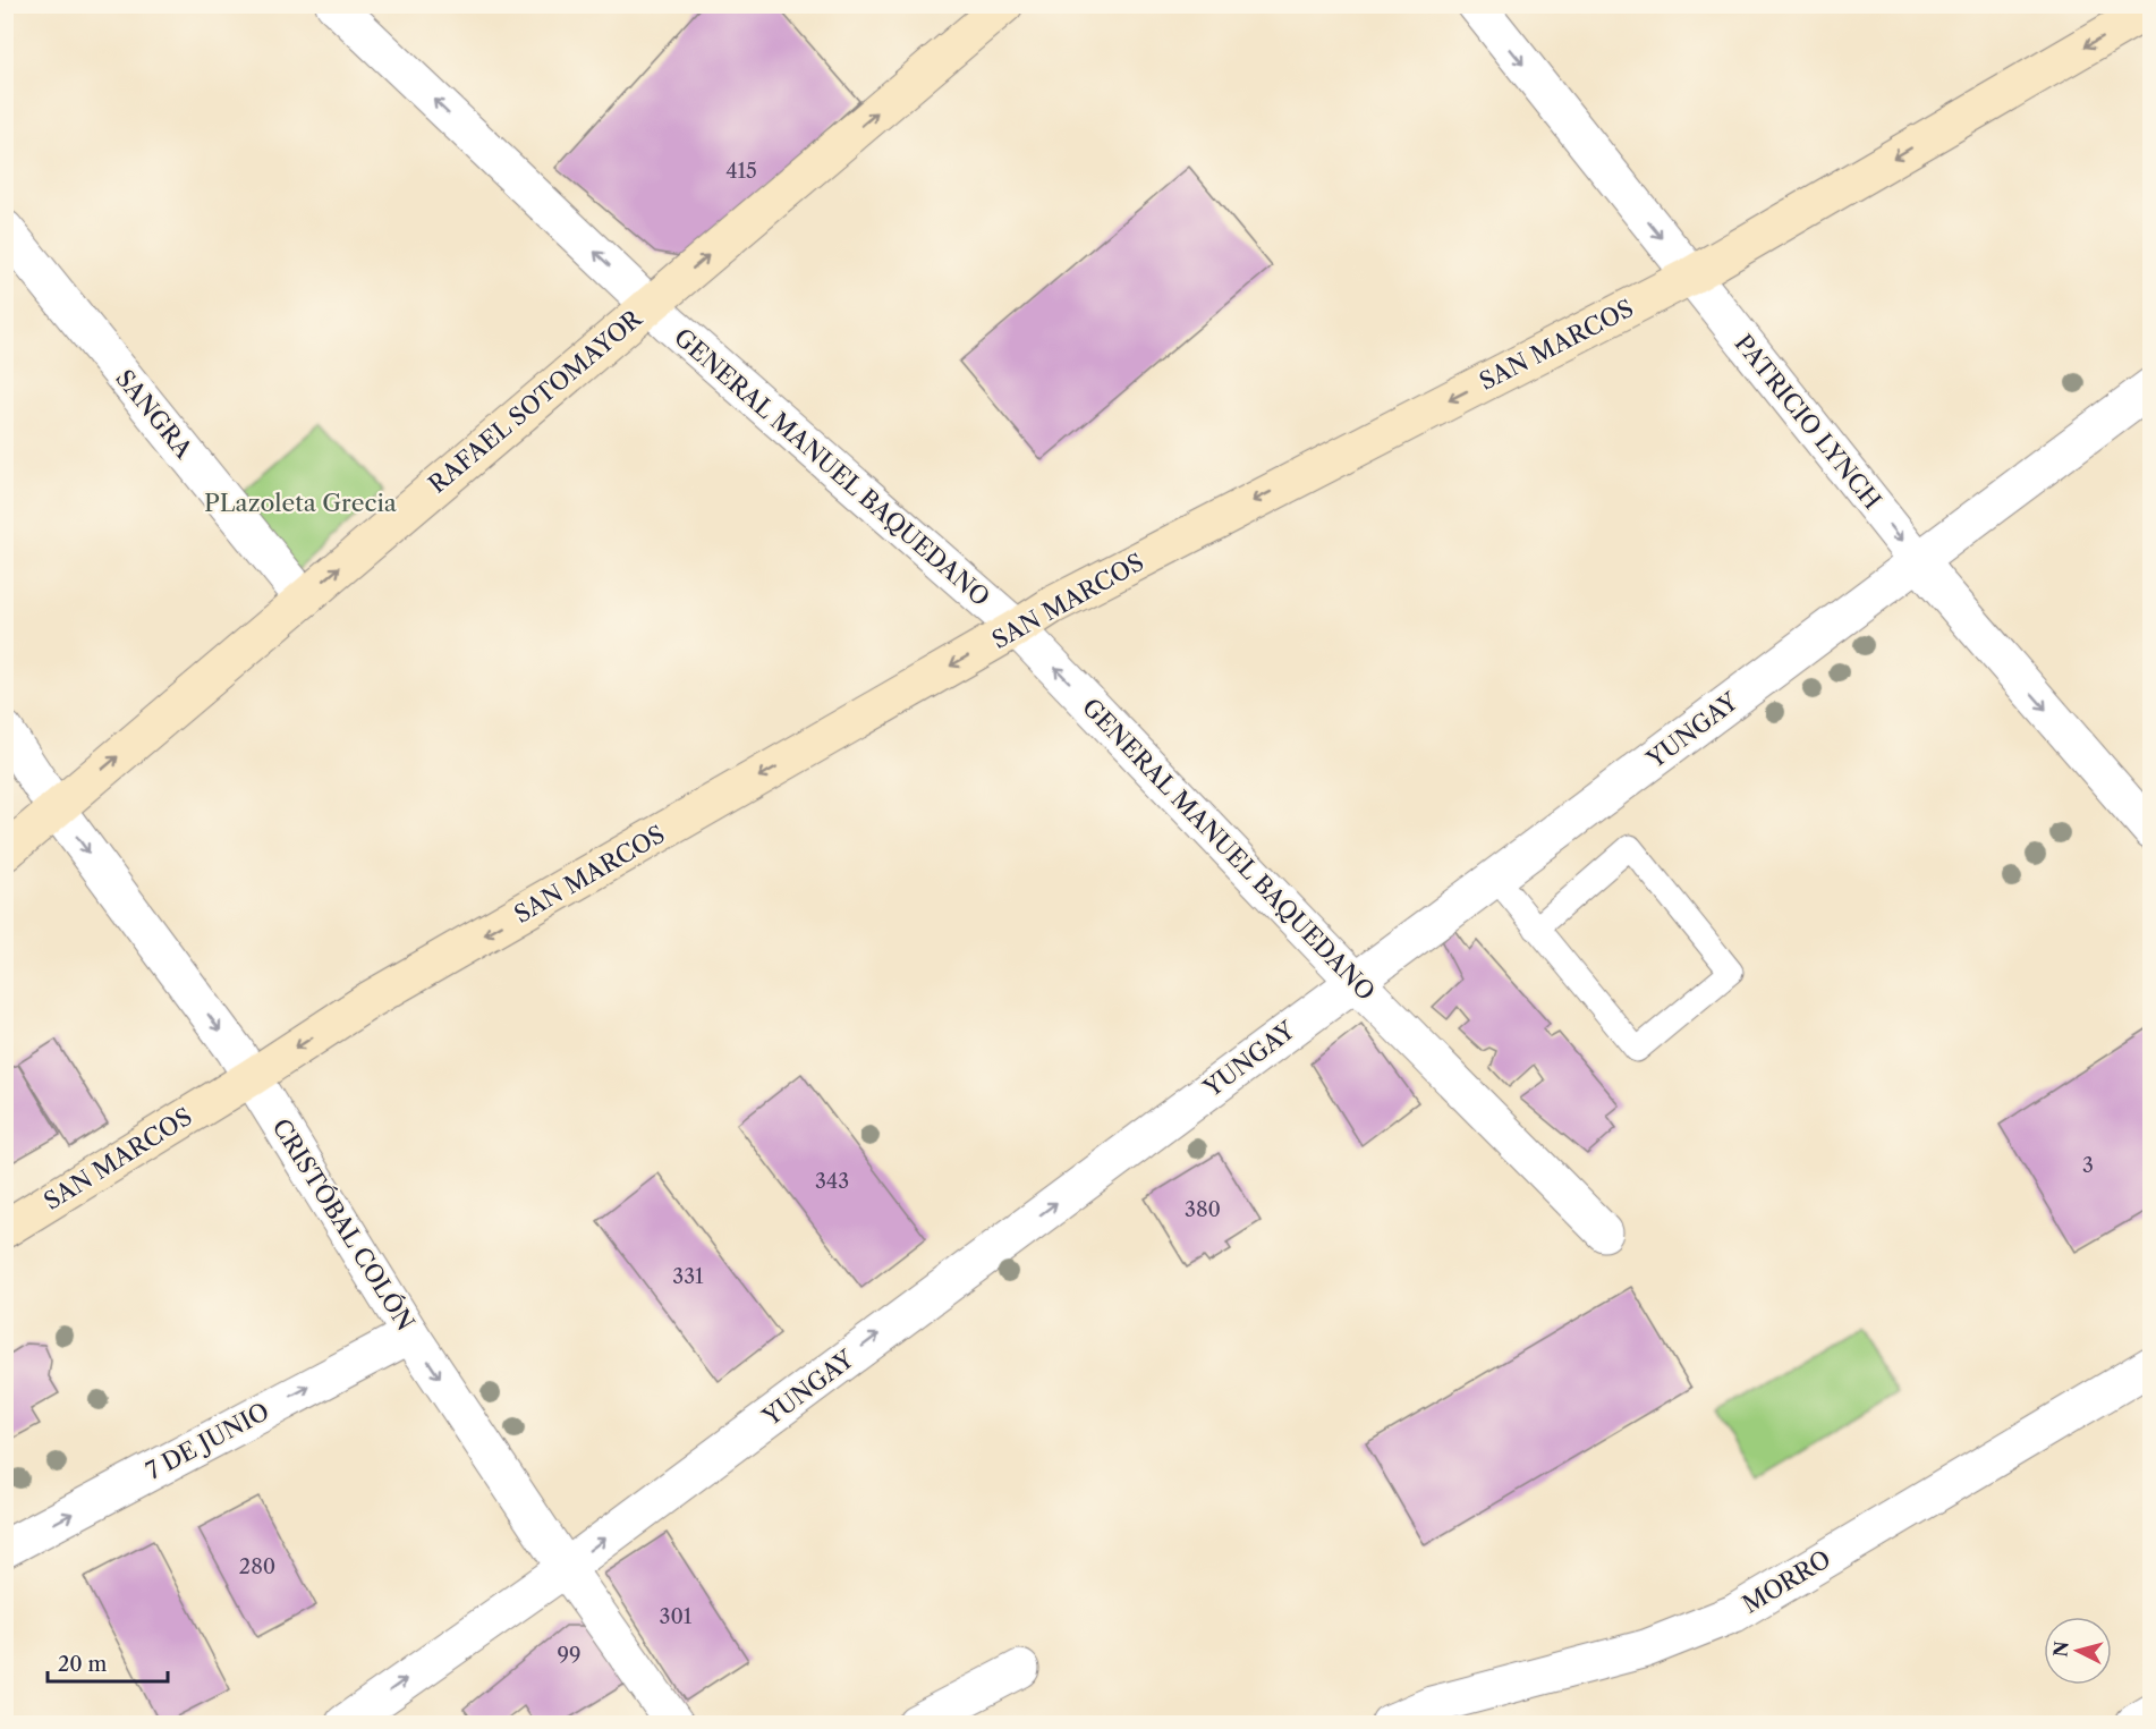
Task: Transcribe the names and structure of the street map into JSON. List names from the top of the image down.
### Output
{
  "streets": {
    "main road": ["SAN MARCOS", "RAFAEL SOTOMAYOR"],
    "street": [
      "SANGRA",
      "PATRICIO LYNCH",
      "GENERAL MANUEL BAQUEDANO",
      "YUNGAY",
      "CRISTÓBAL COLÓN",
      "7 DE JUNIO",
      "MORRO"
    ]
  },
  "crossings": [
    ["SAN MARCOS", "PATRICIO LYNCH"],
    ["SAN MARCOS", "GENERAL MANUEL BAQUEDANO"],
    ["SAN MARCOS", "CRISTÓBAL COLÓN"],
    ["RAFAEL SOTOMAYOR", "SANGRA"],
    ["RAFAEL SOTOMAYOR", "GENERAL MANUEL BAQUEDANO"],
    ["RAFAEL SOTOMAYOR", "CRISTÓBAL COLÓN"],
    ["PATRICIO LYNCH", "YUNGAY"],
    ["GENERAL MANUEL BAQUEDANO", "YUNGAY"],
    ["YUNGAY", "CRISTÓBAL COLÓN"],
    ["CRISTÓBAL COLÓN", "7 DE JUNIO"]
  ],
  "one_way": [
    "SAN MARCOS",
    "RAFAEL SOTOMAYOR",
    "PATRICIO LYNCH",
    "GENERAL MANUEL BAQUEDANO",
    "YUNGAY",
    "CRISTÓBAL COLÓN",
    "7 DE JUNIO"
  ],
  "parks": ["PLazoleta Grecia"],
  "house_numbers": [
    "415",
    "3",
    "343",
    "380",
    "331",
    "280",
    "301",
    "99"
  ],
  "scale_bar": "20 m",
  "north": "left"
}
